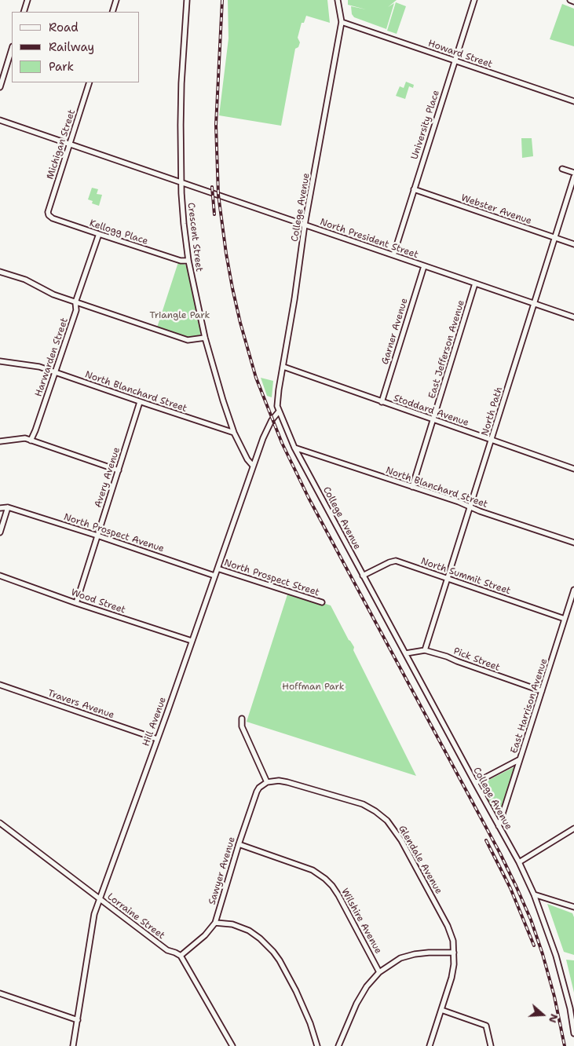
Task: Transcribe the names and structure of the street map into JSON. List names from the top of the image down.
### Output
{
  "streets": {
    "street": [
      "Howard Street",
      "University Place",
      "Michigan Street",
      "College Avenue",
      "Webster Avenue",
      "Kellogg Place",
      "Crescent Street",
      "North President Street",
      "Garner Avenue",
      "East Jefferson Avenue",
      "Harwarden Street",
      "North Blanchard Street",
      "Stoddard Avenue",
      "North Path",
      "Avery Avenue",
      "North Prospect Avenue",
      "North Summit Street",
      "North Prospect Street",
      "Wood Street",
      "Pick Street",
      "Travers Avenue",
      "East Harrison Avenue",
      "Hill Avenue",
      "Glendale Avenue",
      "Sawyer Avenue",
      "Lorraine Street",
      "Wilshire Avenue"
    ]
  },
  "crossings": [
    ["Howard Street", "University Place"],
    ["Howard Street", "College Avenue"],
    ["University Place", "Webster Avenue"],
    ["University Place", "North President Street"],
    ["Michigan Street", "Kellogg Place"],
    ["Michigan Street", "North President Street"],
    ["College Avenue", "North President Street"],
    ["College Avenue", "North Blanchard Street"],
    ["College Avenue", "Stoddard Avenue"],
    ["College Avenue", "North Summit Street"],
    ["College Avenue", "Pick Street"],
    ["College Avenue", "East Harrison Avenue"],
    ["College Avenue", "Hill Avenue"],
    ["Webster Avenue", "North Path"],
    ["Kellogg Place", "Crescent Street"],
    ["Kellogg Place", "Harwarden Street"],
    ["Crescent Street", "North President Street"],
    ["Crescent Street", "North Blanchard Street"],
    ["Crescent Street", "Hill Avenue"],
    ["North President Street", "Garner Avenue"],
    ["North President Street", "East Jefferson Avenue"],
    ["North President Street", "North Path"],
    ["Garner Avenue", "Stoddard Avenue"],
    ["East Jefferson Avenue", "North Blanchard Street"],
    ["East Jefferson Avenue", "Stoddard Avenue"],
    ["Harwarden Street", "North Blanchard Street"],
    ["North Blanchard Street", "North Path"],
    ["North Blanchard Street", "Avery Avenue"],
    ["Stoddard Avenue", "North Path"],
    ["North Path", "North Summit Street"],
    ["North Path", "Pick Street"],
    ["Avery Avenue", "North Prospect Avenue"],
    ["Avery Avenue", "Wood Street"],
    ["North Prospect Avenue", "Hill Avenue"],
    ["North Summit Street", "East Harrison Avenue"],
    ["North Prospect Street", "Hill Avenue"],
    ["Wood Street", "Hill Avenue"],
    ["Pick Street", "East Harrison Avenue"],
    ["Travers Avenue", "Hill Avenue"],
    ["Hill Avenue", "Lorraine Street"],
    ["Glendale Avenue", "Sawyer Avenue"],
    ["Sawyer Avenue", "Lorraine Street"],
    ["Sawyer Avenue", "Wilshire Avenue"]
  ],
  "parks": ["Triangle Park", "Hoffman Park"],
  "legend": ["Road", "Railway", "Park"],
  "north": "right"
}
